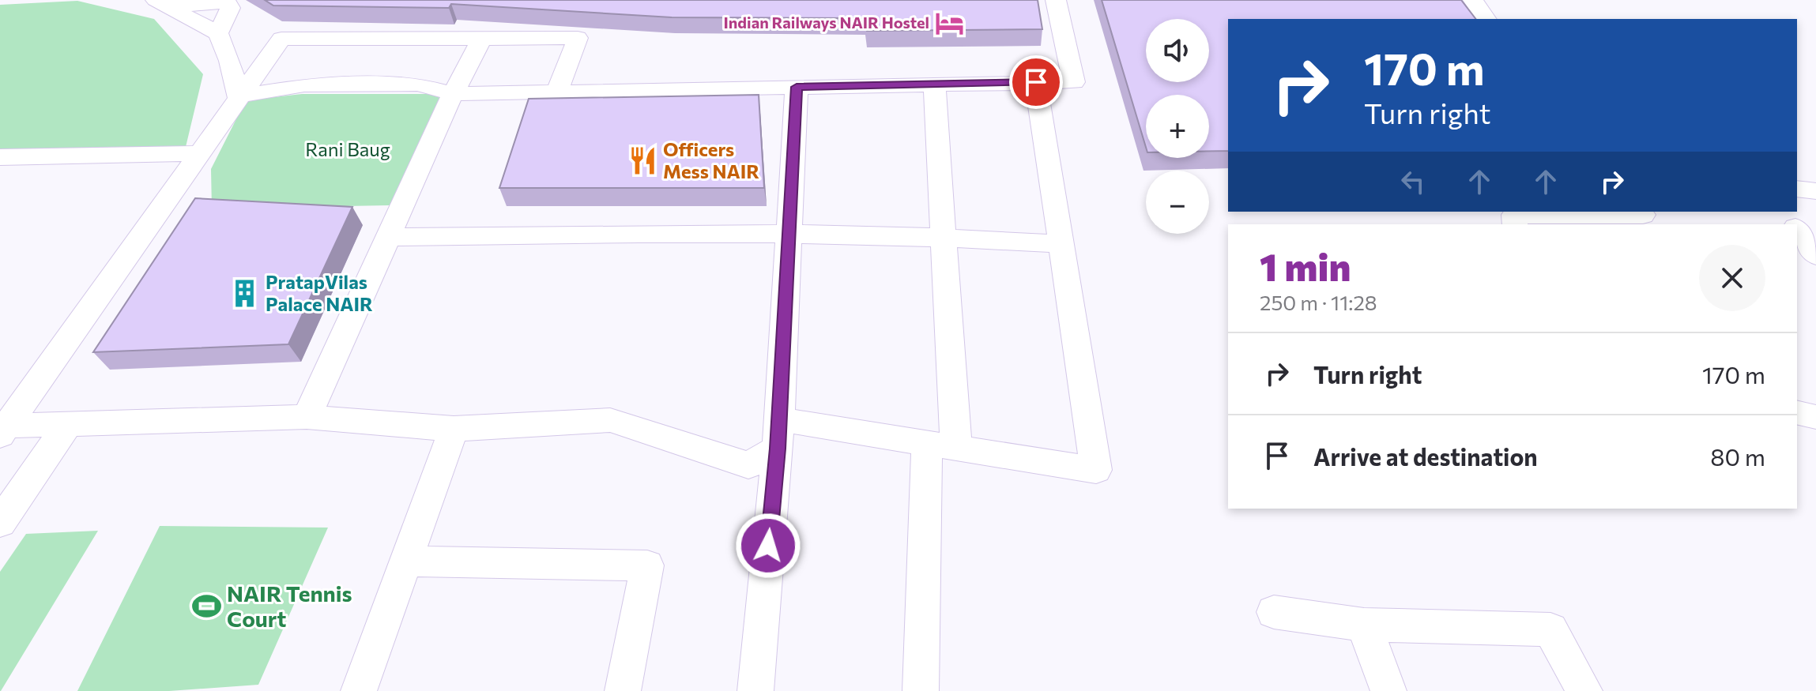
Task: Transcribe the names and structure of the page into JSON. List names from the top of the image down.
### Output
{
  "parks": ["Rani Baug"],
  "places": {
    "hotel": ["Indian Railways NAIR Hostel"],
    "restaurant": ["Officers Mess NAIR"],
    "building": ["PratapVilas Palace NAIR"],
    "sports": ["NAIR Tennis Court"]
  },
  "page": {
    "map_buttons": ["+", "−"],
    "turn": ["170 m", "Turn right"],
    "heading": ["1 min", "250 m · 11:28"],
    "list": [
      {
        "name": "Turn right",
        "value": "170 m"
      },
      {
        "name": "Arrive at destination",
        "value": "80 m"
      }
    ]
  }
}
